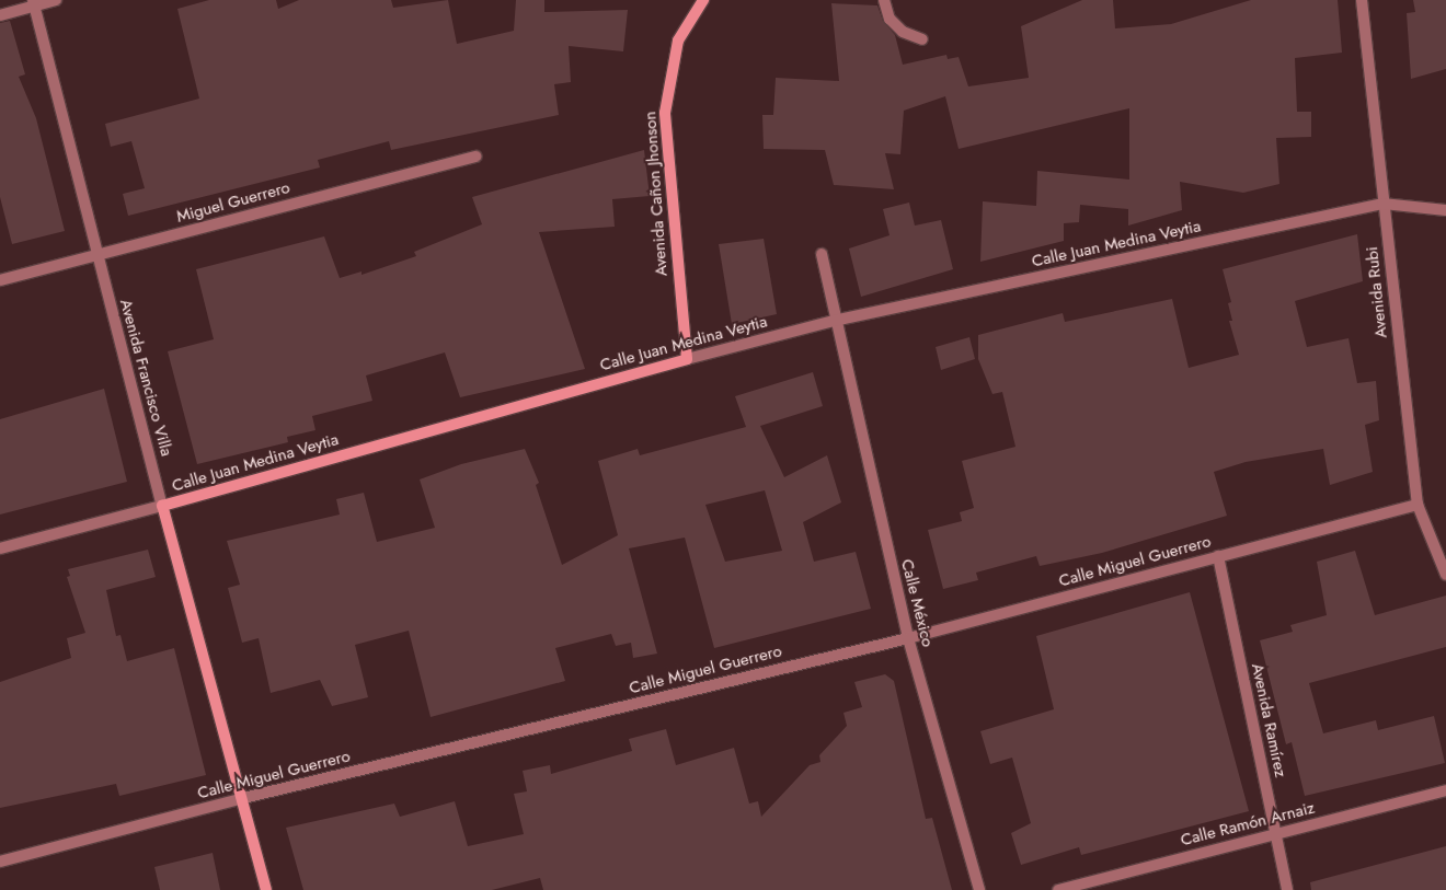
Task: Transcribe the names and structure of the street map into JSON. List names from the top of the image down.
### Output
{
  "streets": {
    "main road": ["Avenida Cañon Jhonson", "Calle Juan Medina Veytia", "Avenida Francisco Villa"],
    "street": [
      "Miguel Guerrero",
      "Avenida Rubi",
      "Calle Miguel Guerrero",
      "Calle México",
      "Avenida Ramírez",
      "Calle Ramón Arnaiz"
    ]
  },
  "crossings": [
    ["Avenida Cañon Jhonson", "Calle Juan Medina Veytia"],
    ["Miguel Guerrero", "Avenida Francisco Villa"],
    ["Calle Juan Medina Veytia", "Avenida Rubi"],
    ["Calle Juan Medina Veytia", "Avenida Francisco Villa"],
    ["Calle Juan Medina Veytia", "Calle México"],
    ["Avenida Rubi", "Calle Miguel Guerrero"],
    ["Avenida Francisco Villa", "Calle Miguel Guerrero"],
    ["Calle Miguel Guerrero", "Calle México"],
    ["Calle Miguel Guerrero", "Avenida Ramírez"],
    ["Avenida Ramírez", "Calle Ramón Arnaiz"]
  ]
}
